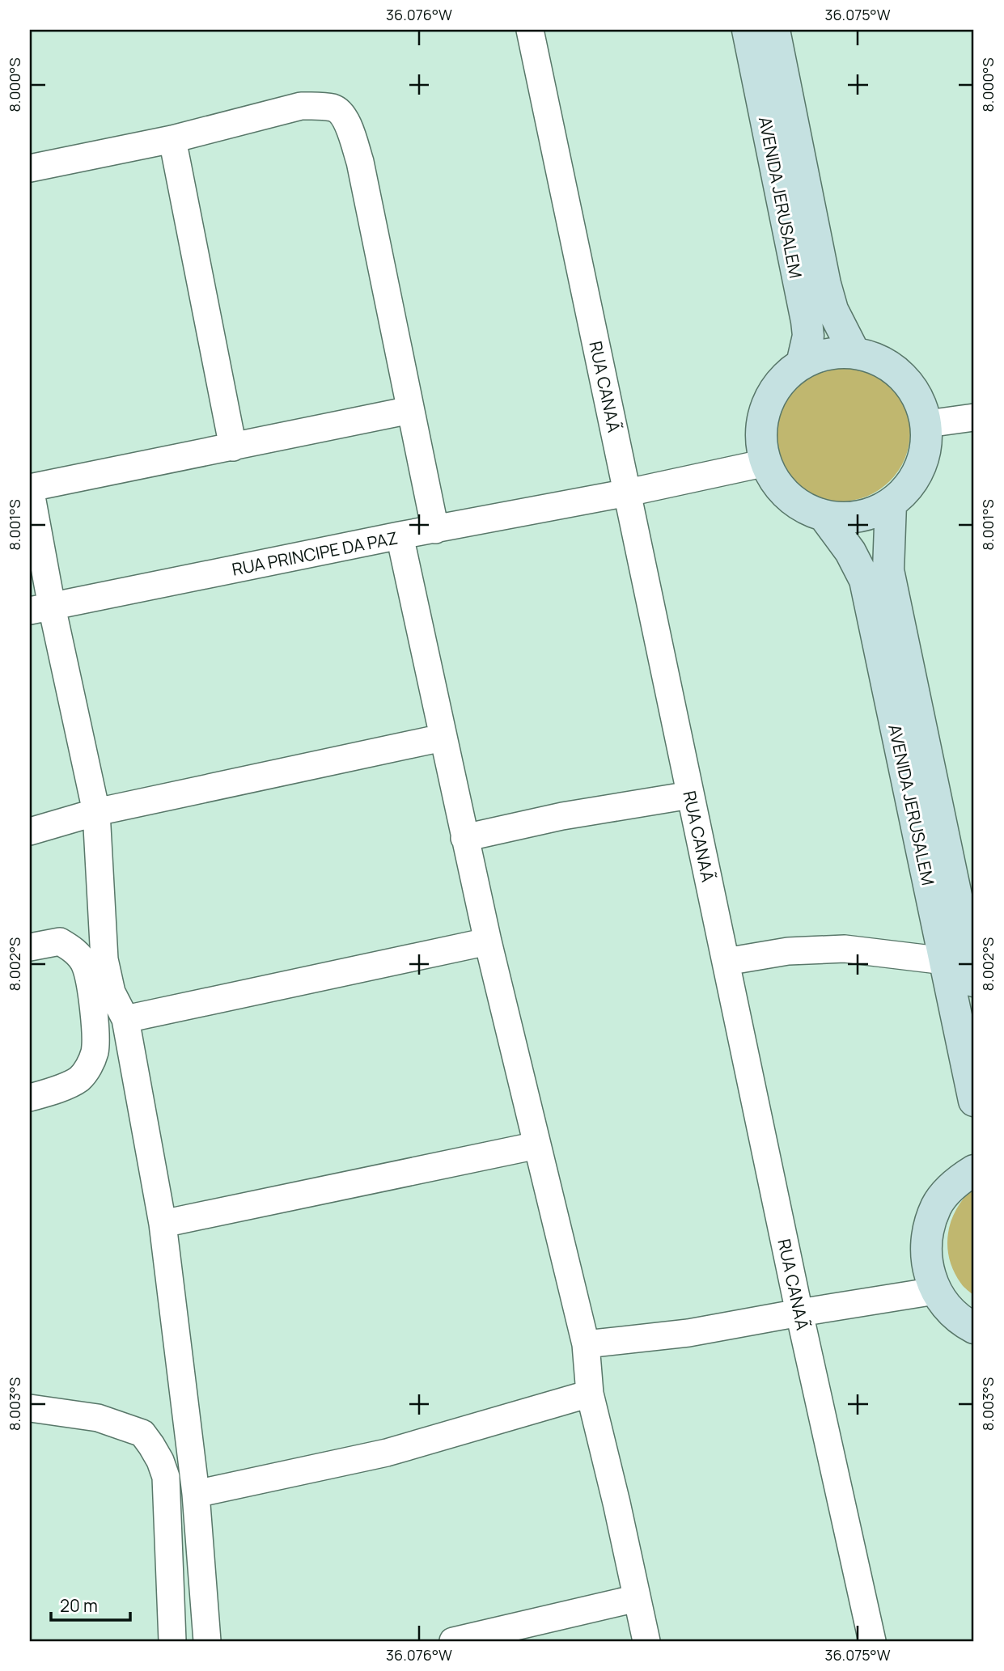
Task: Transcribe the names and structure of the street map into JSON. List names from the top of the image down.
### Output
{
  "streets": {
    "street": ["AVENIDA JERUSALEM", "RUA CANAÃ", "RUA PRINCIPE DA PAZ"]
  },
  "crossings": [
    ["AVENIDA JERUSALEM", "RUA PRINCIPE DA PAZ"],
    ["RUA CANAÃ", "RUA PRINCIPE DA PAZ"]
  ],
  "scale_bar": "20 m",
  "coordinates": [
    "36.076°W",
    "36.075°W",
    "8.000°S",
    "8.001°S",
    "8.002°S",
    "8.003°S"
  ]
}
